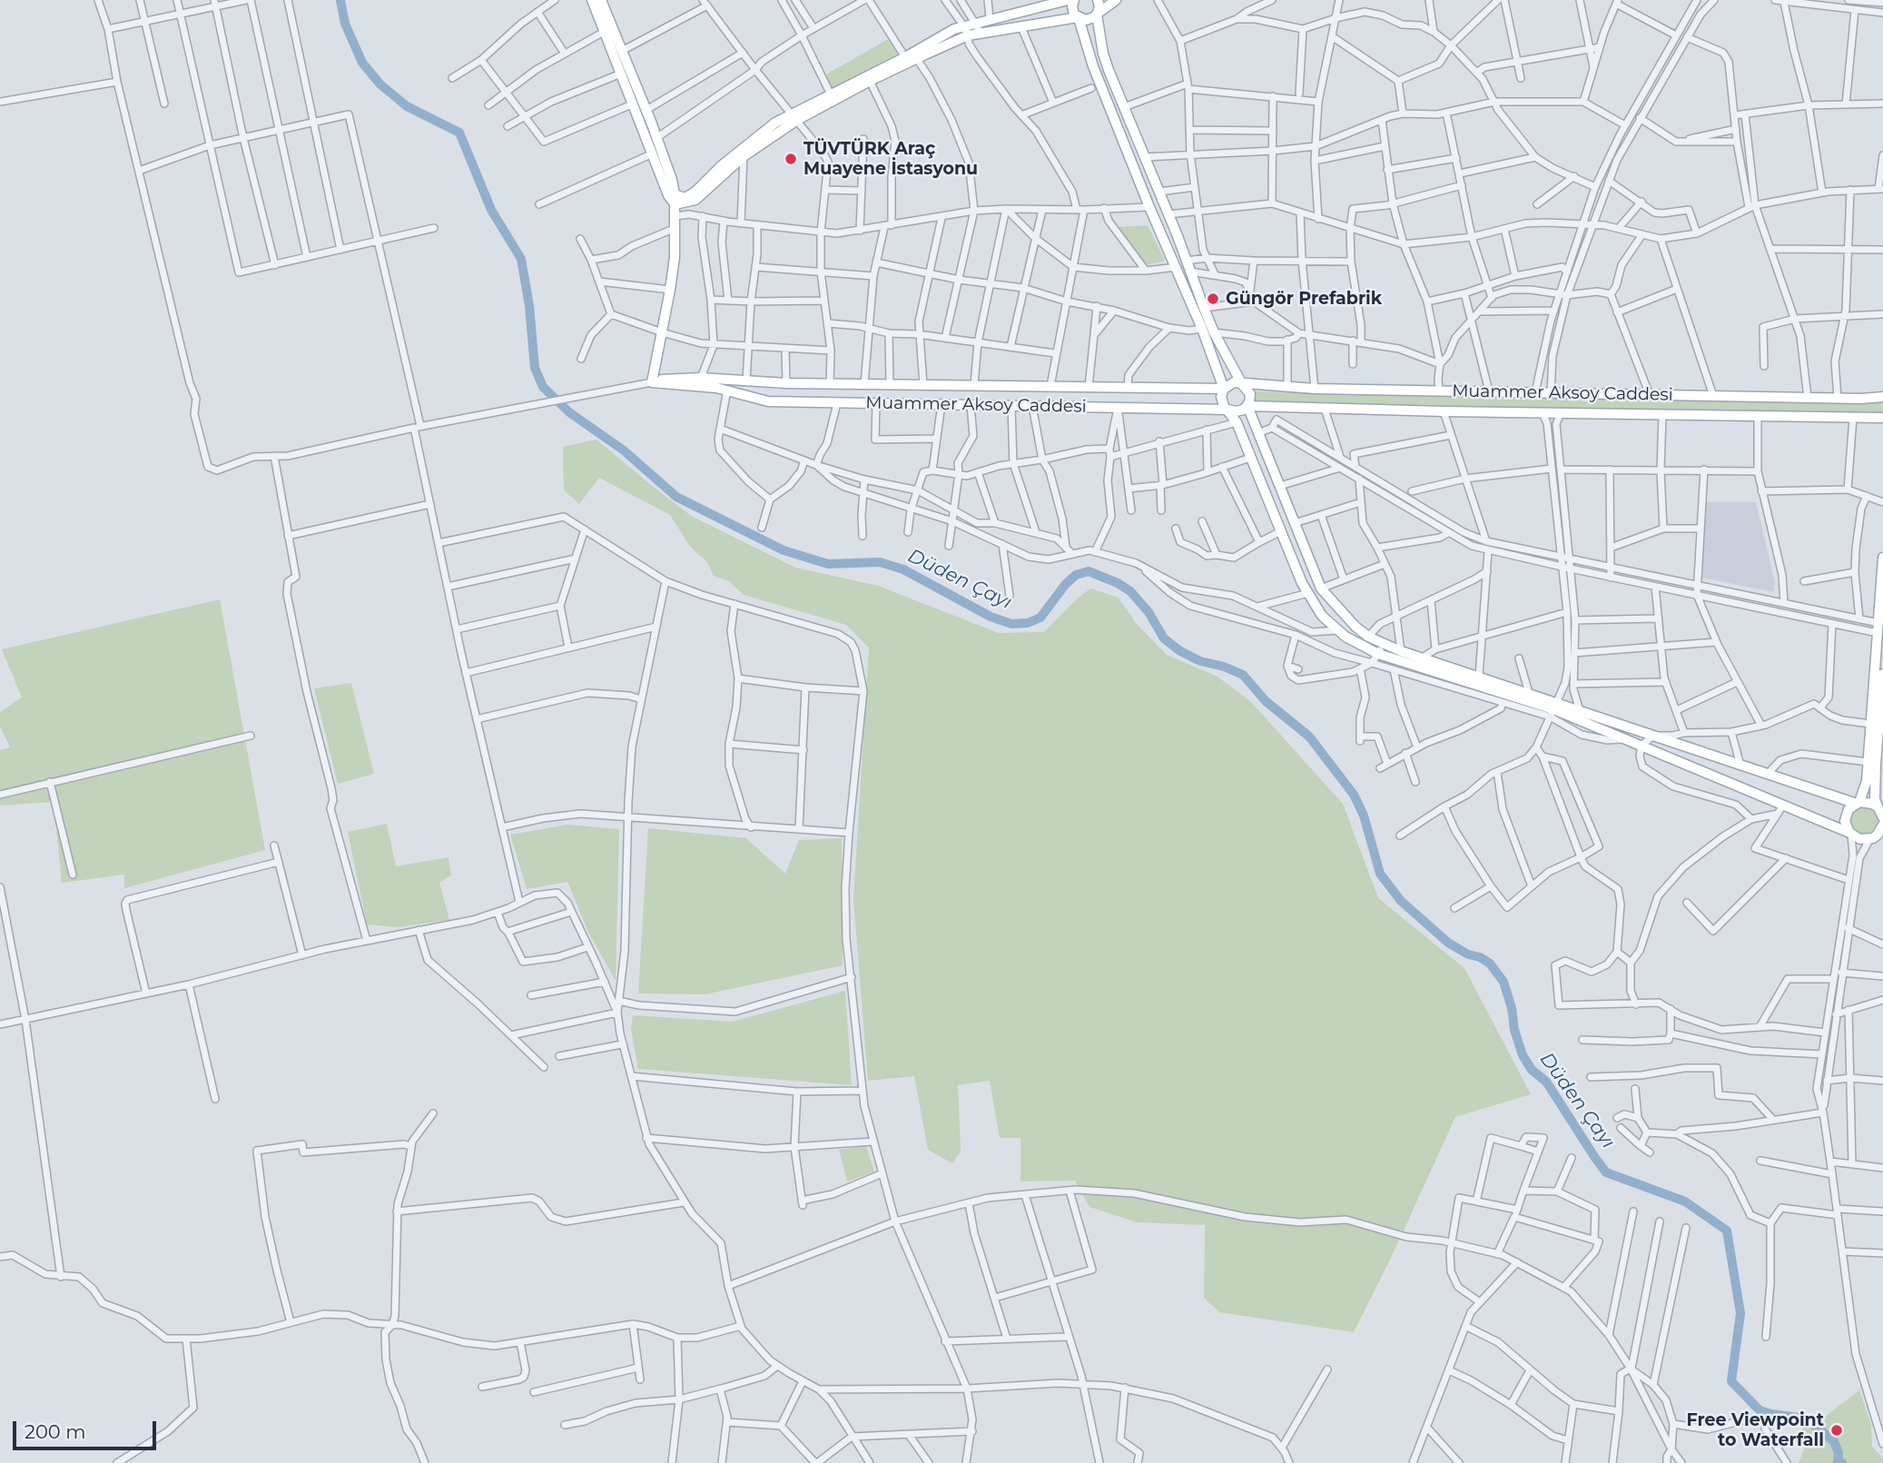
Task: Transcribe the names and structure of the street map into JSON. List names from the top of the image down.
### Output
{
  "streets": {
    "main road": ["Muammer Aksoy Caddesi"]
  },
  "water": ["Düden Çayı"],
  "places": ["TÜVTÜRK Araç Muayene İstasyonu", "Güngör Prefabrik", "Free Viewpoint to Waterfall"],
  "scale_bar": "200 m"
}
